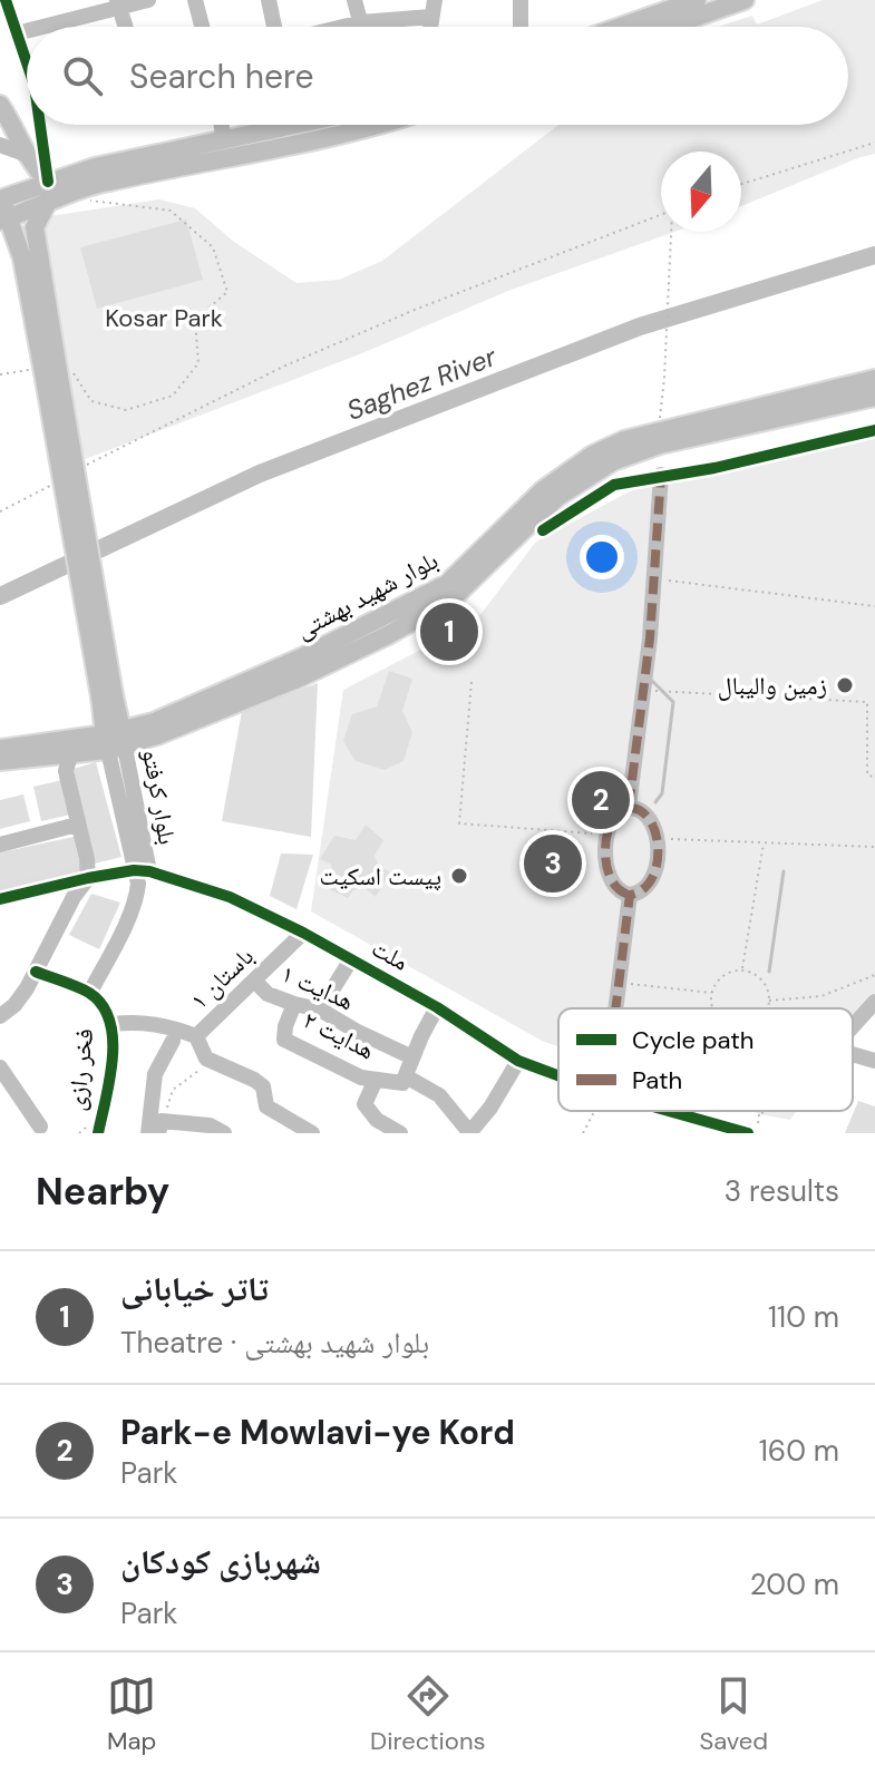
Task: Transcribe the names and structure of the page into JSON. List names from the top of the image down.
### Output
{
  "streets": {
    "main road": ["بلوار شهید بهشتی"],
    "street": [
      "ملت",
      "باستان ۱",
      "هدایت ۱",
      "هدایت ۲",
      "فخر رازی"
    ]
  },
  "crossings": [
    ["بلوار شهید بهشتی", "فخر رازی"],
    ["ملت", "باستان ۱"],
    ["ملت", "فخر رازی"],
    ["باستان ۱", "هدایت ۱"],
    ["باستان ۱", "فخر رازی"],
    ["هدایت ۱", "هدایت ۲"]
  ],
  "water": ["Saghez River"],
  "parks": ["Kosar Park"],
  "places": ["زمین والیبال", "پیست اسکیت"],
  "legend": ["Cycle path", "Path"],
  "north": "bottom",
  "page": {
    "search": "Search here",
    "pins": ["1", "2", "3"],
    "heading": ["Nearby", "3 results"],
    "list": [
      {
        "mark": "1",
        "name": "تاتر خیابانی",
        "note": "Theatre · بلوار شهید بهشتی",
        "value": "110 m"
      },
      {
        "mark": "2",
        "name": "Park-e Mowlavi-ye Kord",
        "note": "Park",
        "value": "160 m"
      },
      {
        "mark": "3",
        "name": "شهربازی کودکان",
        "note": "Park",
        "value": "200 m"
      }
    ],
    "nav": ["Map", "Directions", "Saved"]
  }
}
